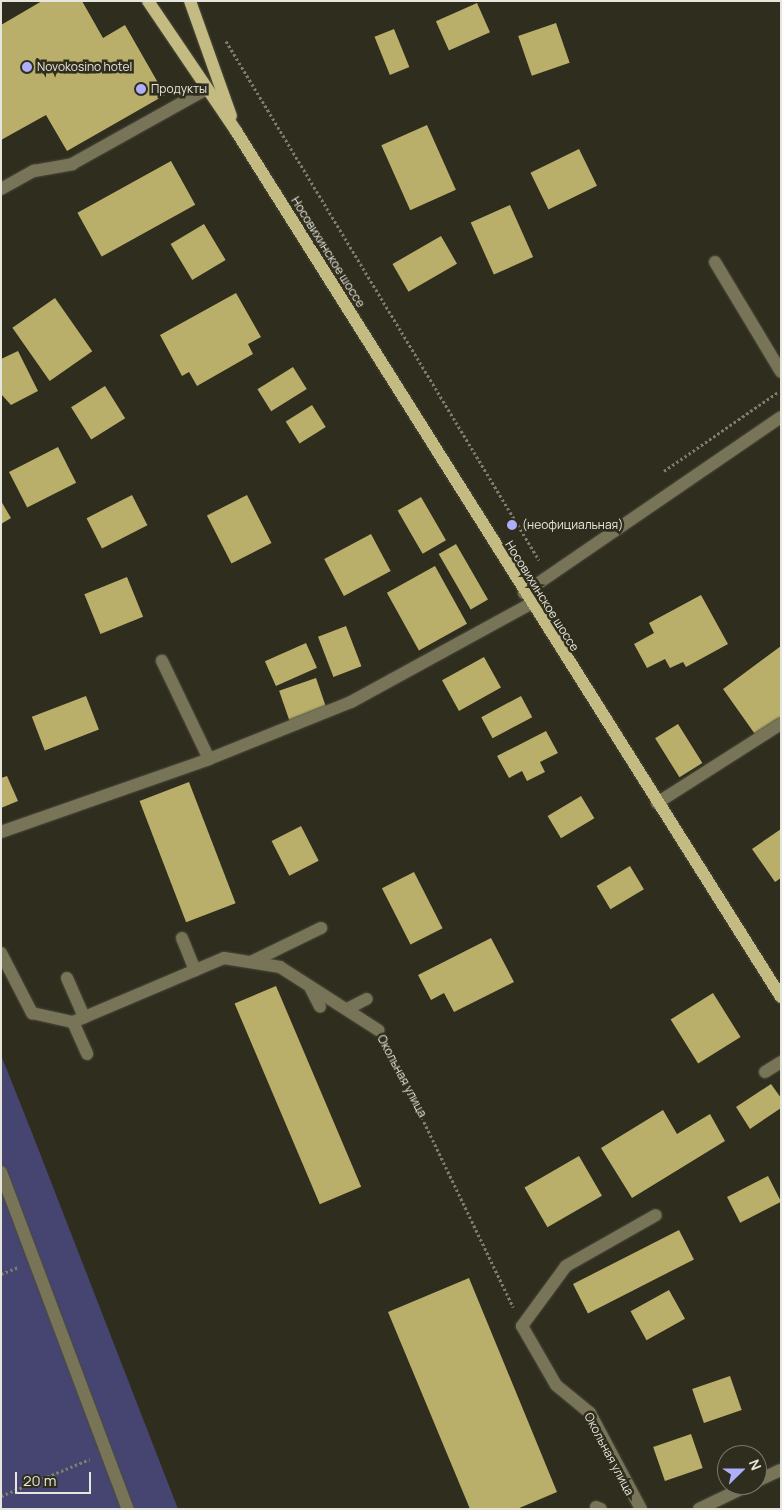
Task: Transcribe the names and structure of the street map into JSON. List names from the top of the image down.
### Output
{
  "streets": {
    "main road": ["Носовихинское шоссе"],
    "street": ["Окольная улица"]
  },
  "places": ["Novokosino hotel", "Продукты", "(неофициальная)"],
  "scale_bar": "20 m",
  "north": "right"
}
